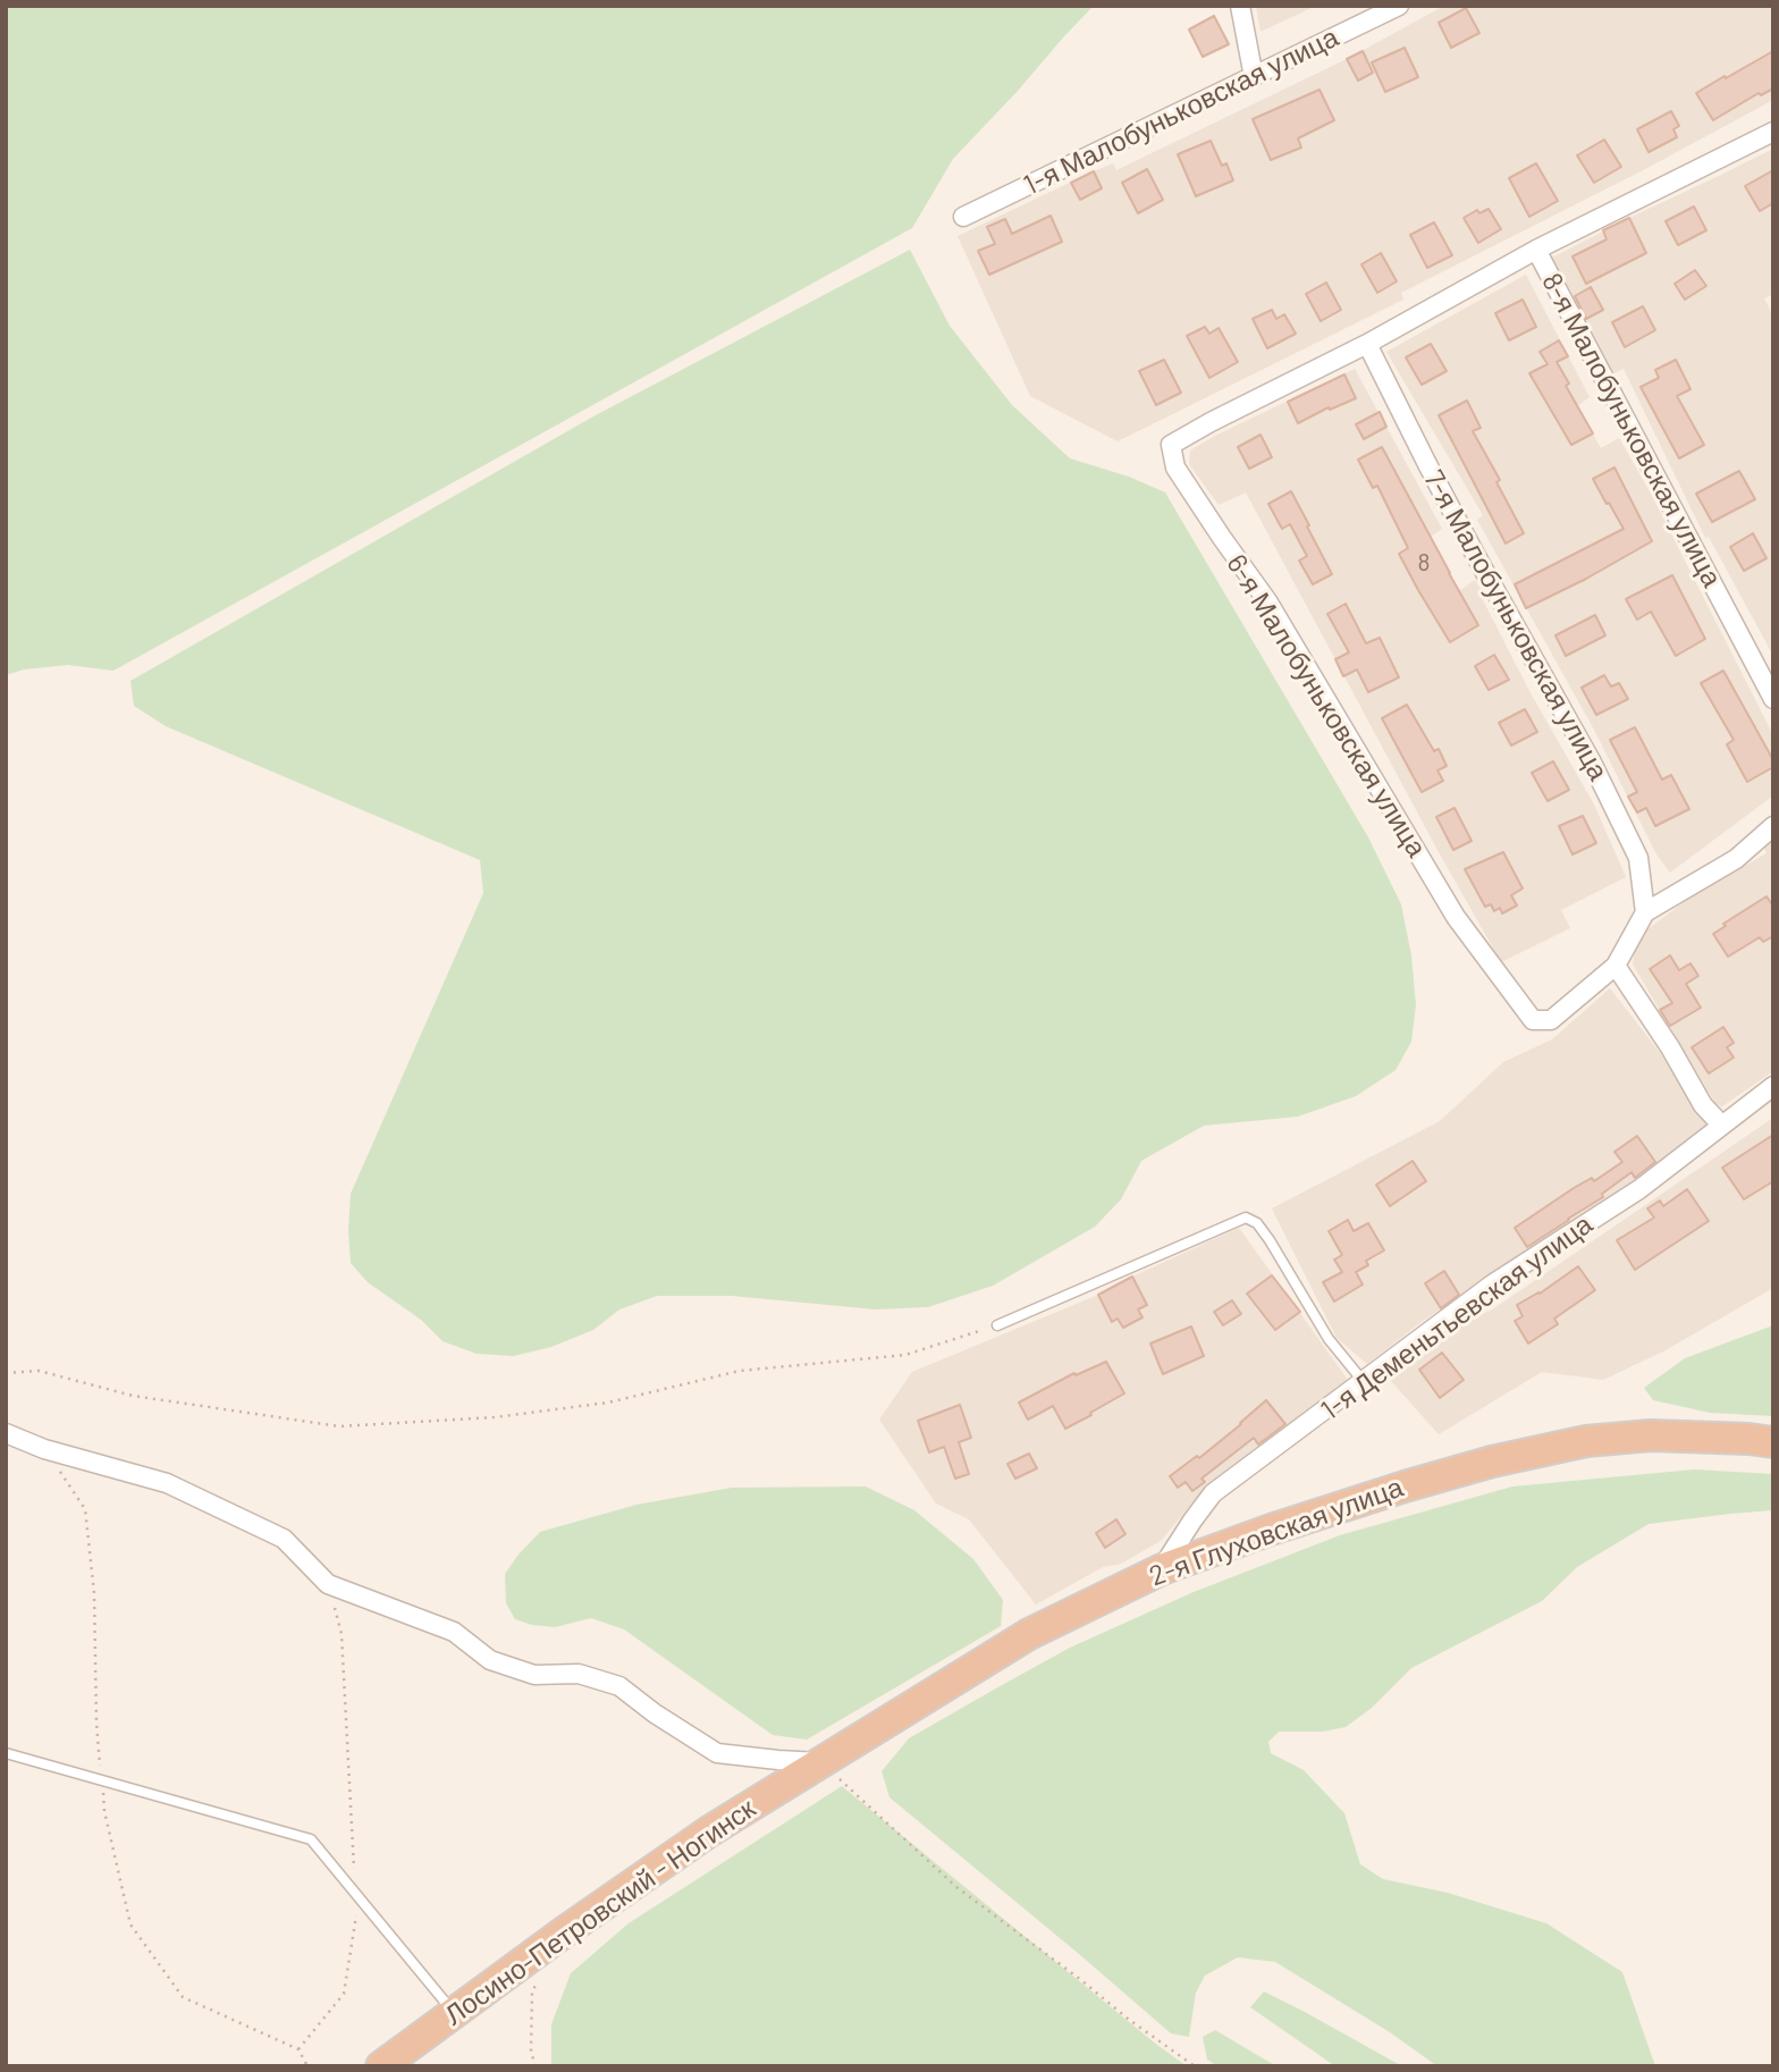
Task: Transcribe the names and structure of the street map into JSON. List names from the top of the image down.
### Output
{
  "streets": {
    "highway": ["2-я Глуховская улица", "Лосино-Петровский - Ногинск"],
    "street": [
      "1-я Малобуньковская улица",
      "8-я Малобуньковская улица",
      "7-я Малобуньковская улица",
      "6-я Малобуньковская улица",
      "1-я Деменьтьевская улица"
    ]
  },
  "crossings": [
    ["8-я Малобуньковская улица", "7-я Малобуньковская улица"],
    ["8-я Малобуньковская улица", "6-я Малобуньковская улица"],
    ["7-я Малобуньковская улица", "6-я Малобуньковская улица"],
    ["1-я Деменьтьевская улица", "2-я Глуховская улица"],
    ["2-я Глуховская улица", "Лосино-Петровский - Ногинск"]
  ],
  "house_numbers": ["8"]
}
